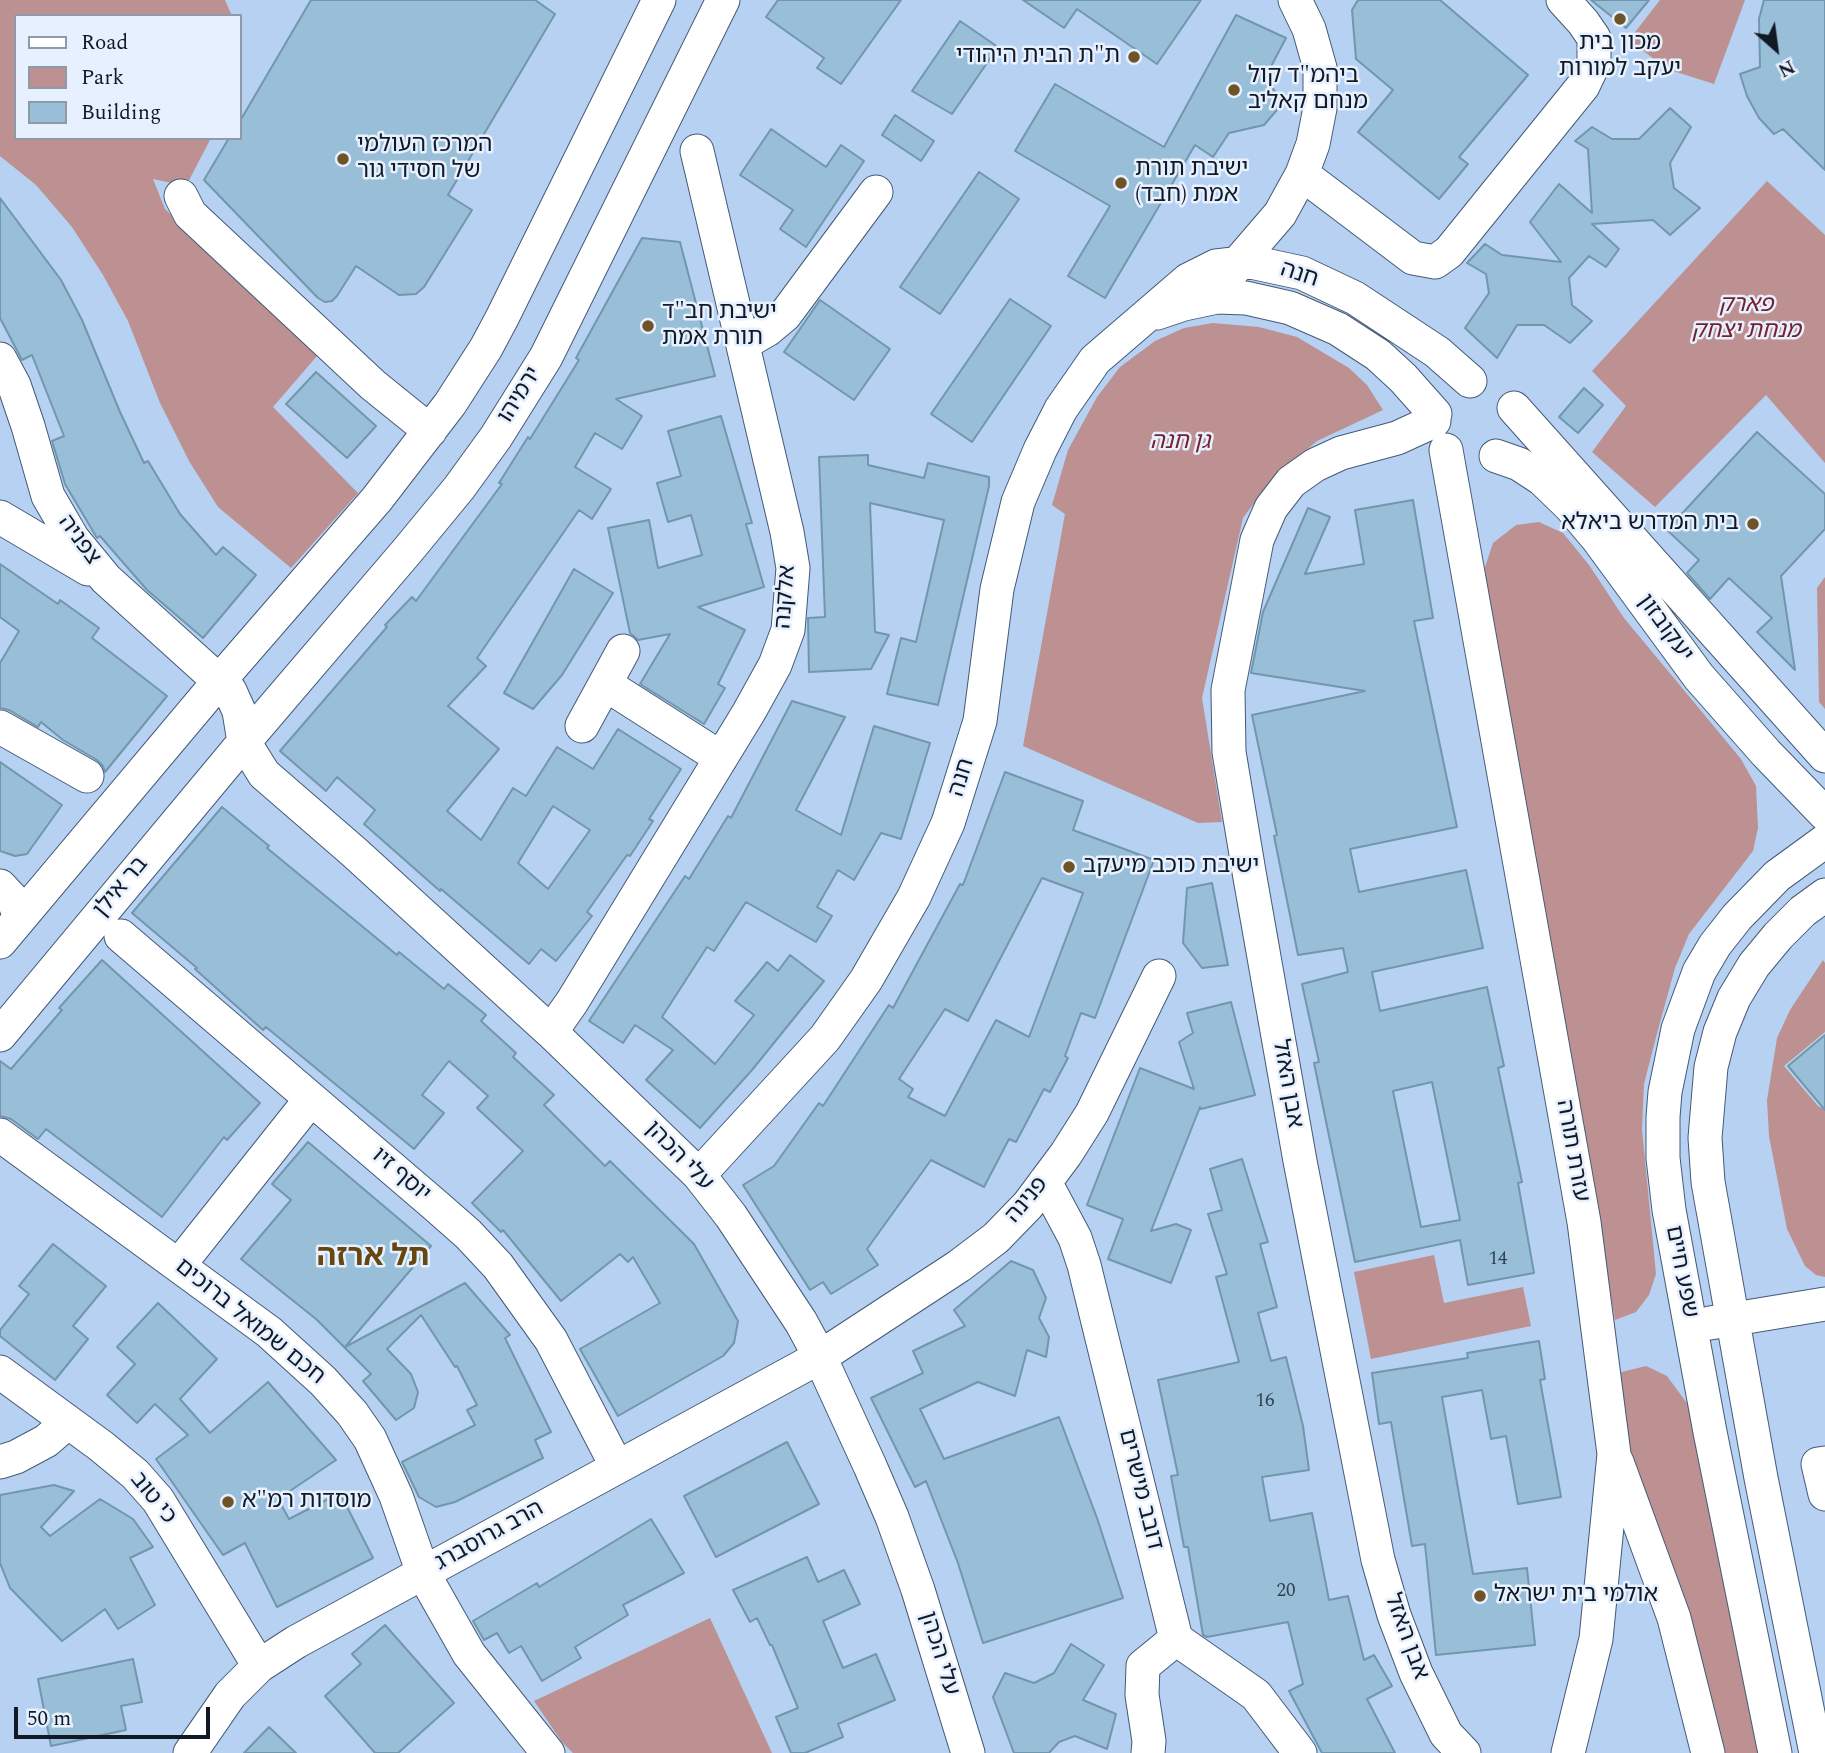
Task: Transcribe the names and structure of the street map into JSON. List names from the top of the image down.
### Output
{
  "streets": {
    "street": [
      "חנה",
      "ירמיהו",
      "צפניה",
      "אלקנה",
      "יעקובזון",
      "בר אילן",
      "אבן האזל",
      "עזרת תורה",
      "עלי הכהן",
      "יוסף זיו",
      "פנינה",
      "שפע חיים",
      "חכם שמואל ברוכים",
      "דובב מישרים",
      "כי טוב",
      "הרב גרוסברג"
    ]
  },
  "crossings": [
    ["חנה", "יעקובזון"],
    ["חנה", "אבן האזל"],
    ["חנה", "עזרת תורה"],
    ["חנה", "עלי הכהן"],
    ["ירמיהו", "בר אילן"],
    ["ירמיהו", "עלי הכהן"],
    ["צפניה", "עלי הכהן"],
    ["אלקנה", "עלי הכהן"],
    ["יעקובזון", "אבן האזל"],
    ["יעקובזון", "עזרת תורה"],
    ["בר אילן", "עלי הכהן"],
    ["אבן האזל", "עזרת תורה"],
    ["עלי הכהן", "פנינה"],
    ["עלי הכהן", "הרב גרוסברג"],
    ["יוסף זיו", "הרב גרוסברג"],
    ["פנינה", "דובב מישרים"],
    ["פנינה", "הרב גרוסברג"],
    ["חכם שמואל ברוכים", "הרב גרוסברג"],
    ["כי טוב", "הרב גרוסברג"]
  ],
  "districts": ["תל ארזה"],
  "parks": ["פארק מנחת יצחק", "גן חנה"],
  "places": [
    "מכון בית יעקב למורות",
    "ת\"ת הבית היהודי",
    "ביהמ\"ד קול מנחם קאליב",
    "המרכז העולמי של חסידי גור",
    "ישיבת תורת אמת (חבד)",
    "ישיבת חב\"ד תורת אמת",
    "בית המדרש ביאלא",
    "ישיבת כוכב מיעקב",
    "מוסדות רמ\"א",
    "אולמי בית ישראל"
  ],
  "house_numbers": ["14", "16", "20"],
  "legend": ["Road", "Park", "Building"],
  "scale_bar": "50 m",
  "north": "bottom right"
}
